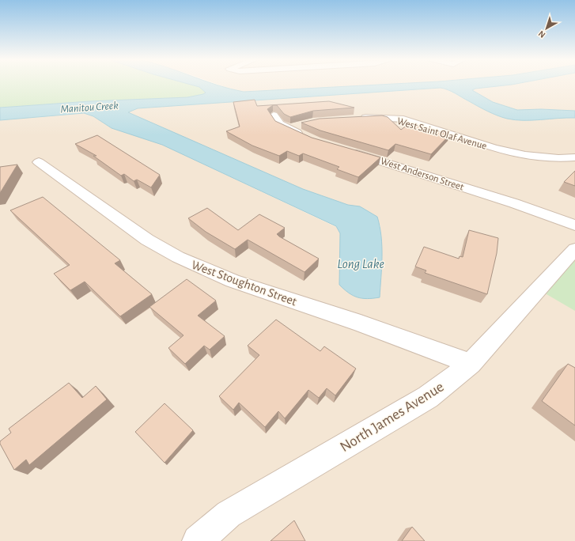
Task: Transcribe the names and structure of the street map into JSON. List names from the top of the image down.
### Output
{
  "streets": {
    "street": [
      "West Saint Olaf Avenue",
      "West Anderson Street",
      "West Stoughton Street",
      "North James Avenue"
    ]
  },
  "crossings": [
    ["West Stoughton Street", "North James Avenue"]
  ],
  "water": ["Manitou Creek", "Long Lake"],
  "north": "bottom left"
}
